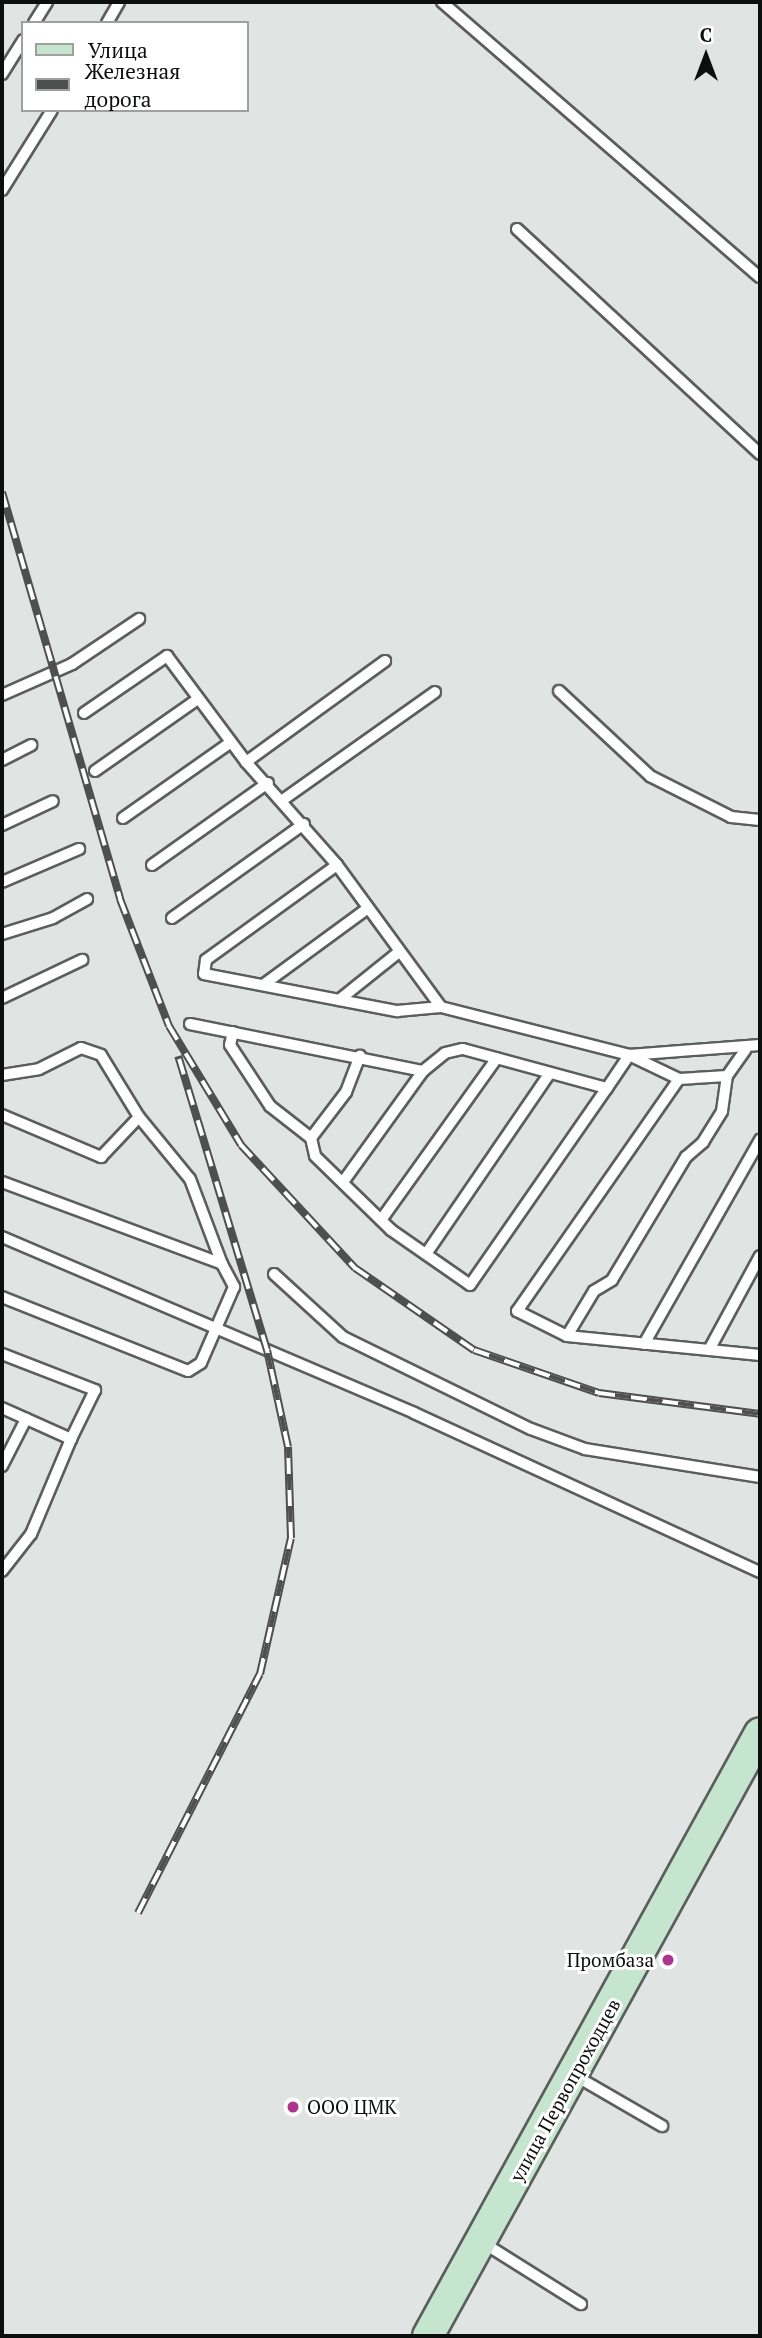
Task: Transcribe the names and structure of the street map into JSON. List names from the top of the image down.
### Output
{
  "streets": {
    "street": ["улица Первопроходцев"]
  },
  "places": ["Промбаза", "ООО ЦМК"],
  "legend": ["Улица", "Железная дорога"],
  "north": "top"
}
